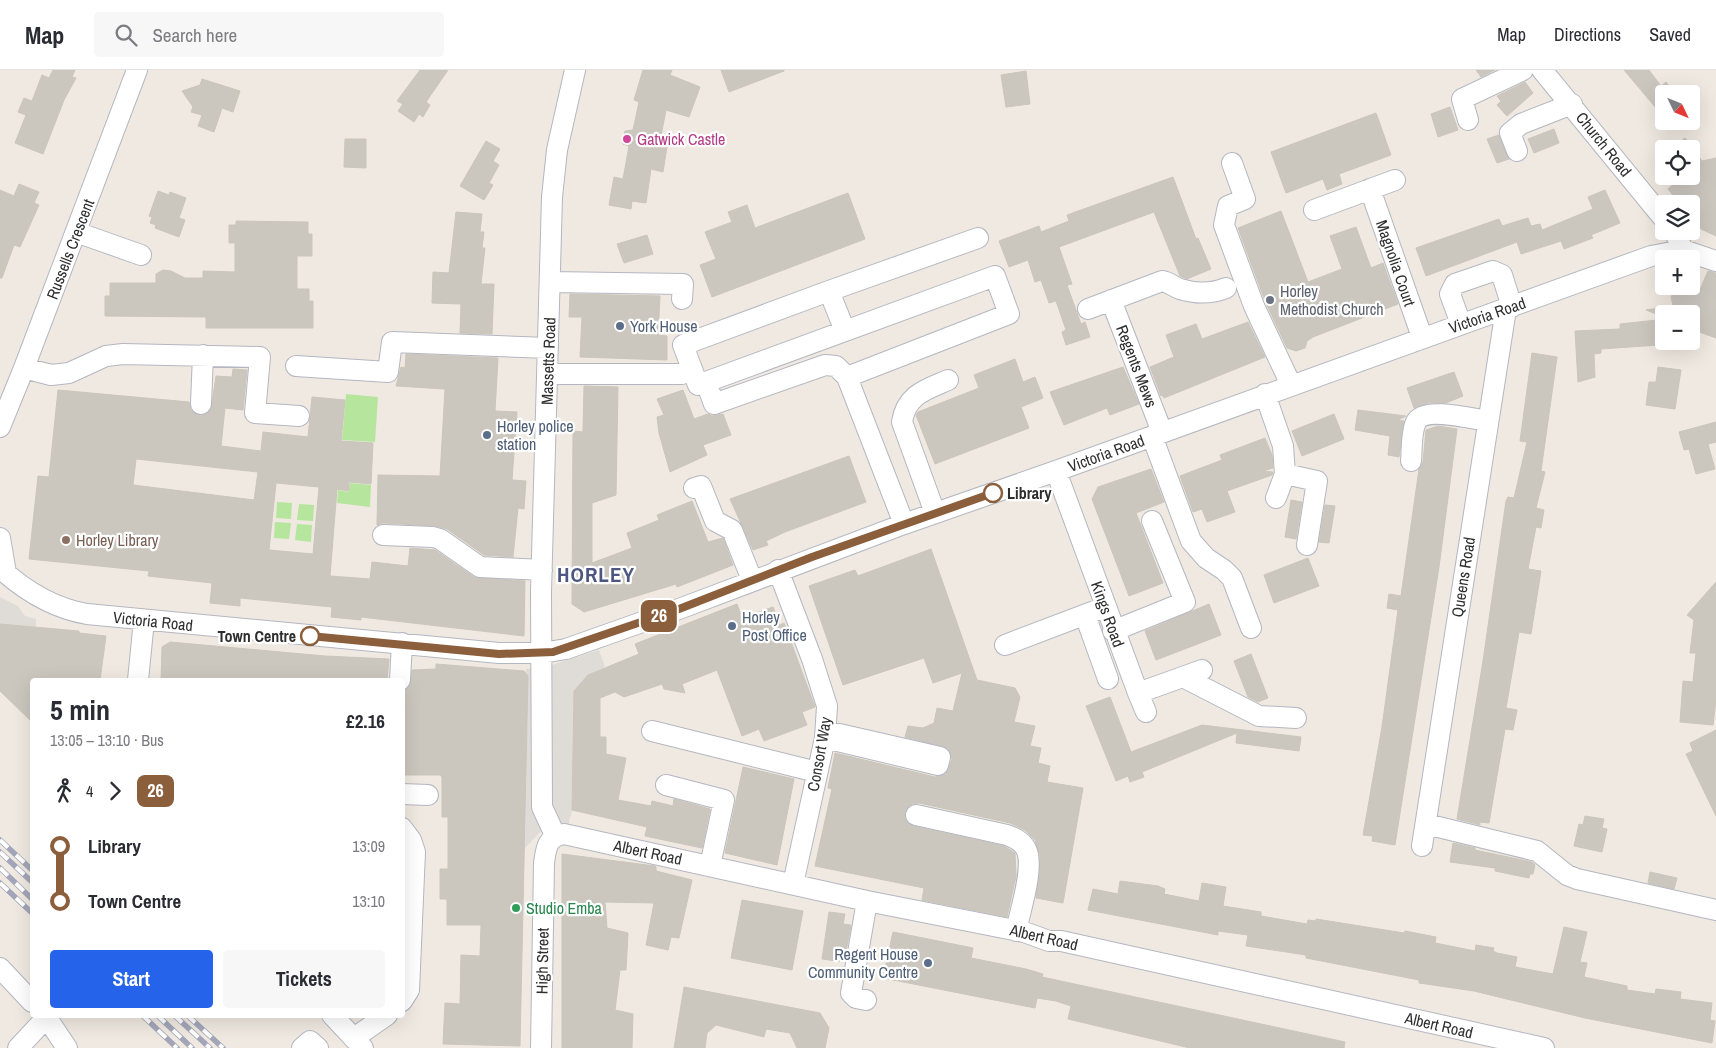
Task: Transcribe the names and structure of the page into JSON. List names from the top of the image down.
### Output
{
  "streets": {
    "street": [
      "Church Road",
      "Russells Crescent",
      "Magnolia Court",
      "Victoria Road",
      "Massetts Road",
      "Regents Mews",
      "Queens Road",
      "Kings Road",
      "Consort Way",
      "Albert Road",
      "High Street"
    ]
  },
  "crossings": [
    ["Magnolia Court", "Victoria Road"],
    ["Victoria Road", "Massetts Road"],
    ["Victoria Road", "Regents Mews"],
    ["Victoria Road", "Queens Road"],
    ["Victoria Road", "Kings Road"],
    ["Victoria Road", "Consort Way"],
    ["Consort Way", "Albert Road"],
    ["Albert Road", "High Street"]
  ],
  "districts": ["HORLEY"],
  "places": [
    "Gatwick Castle",
    "Horley Methodist Church",
    "York House",
    "Horley police station",
    "Library",
    "Horley Library",
    "Horley Post Office",
    "Town Centre",
    "Studio Emba",
    "Regent House Community Centre"
  ],
  "lines": ["bus line 26"],
  "north": "bottom right",
  "page": {
    "header": "Map",
    "search": "Search here",
    "nav": ["Map", "Directions", "Saved"],
    "on_map": "26",
    "map_buttons": ["+", "−"],
    "heading": ["5 min", "13:05 – 13:10 · Bus", "£2.16"],
    "legs": ["4", "26"],
    "list": [
      {
        "name": "Library",
        "value": "13:09"
      },
      {
        "name": "Town Centre",
        "value": "13:10"
      }
    ],
    "buttons": ["Start", "Tickets"]
  }
}
